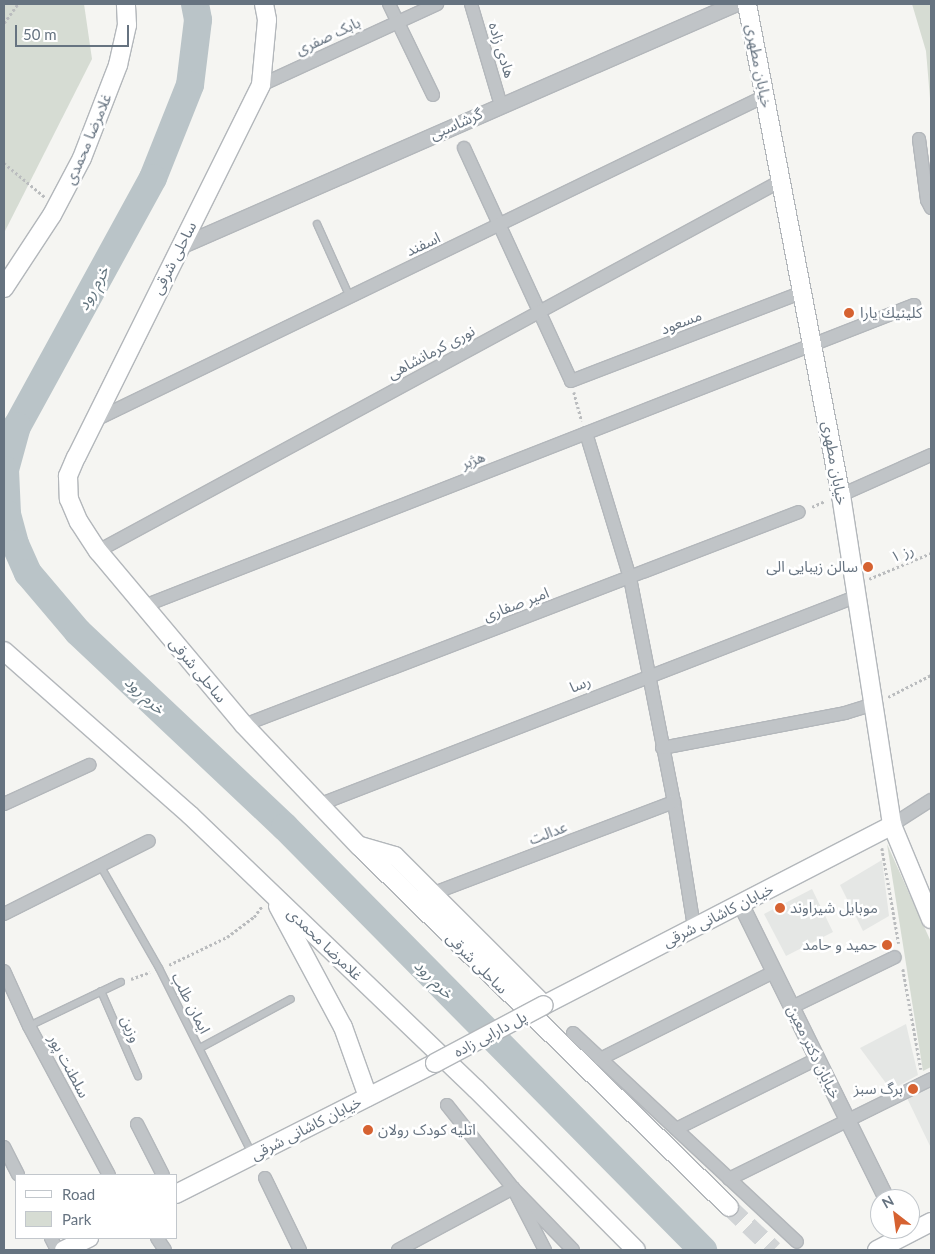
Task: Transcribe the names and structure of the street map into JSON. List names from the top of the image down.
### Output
{
  "streets": {
    "main road": [
      "خیابان مطهری",
      "غلامرضا محمدی",
      "ساحلی شرقی",
      "خیابان کاشانی شرقی",
      "پل دارایی زاده"
    ],
    "street": [
      "بابک صفری",
      "هادی زاده",
      "گرشاسبی",
      "اسفند",
      "مسعود",
      "نوری کرمانشاهی",
      "هژبر",
      "امیر صفاری",
      "رسا",
      "عدالت",
      "خیابان دکتر معین",
      "سلطنت پور"
    ],
    "lane": ["ایمان طلب", "وزین"],
    "path": ["رز ۱"]
  },
  "crossings": [
    ["بابک صفری", "ساحلی شرقی"],
    ["هادی زاده", "گرشاسبی"],
    ["خیابان مطهری", "اسفند"],
    ["خیابان مطهری", "مسعود"],
    ["خیابان مطهری", "نوری کرمانشاهی"],
    ["خیابان مطهری", "هژبر"],
    ["خیابان مطهری", "رز ۱"],
    ["خیابان مطهری", "رسا"],
    ["خیابان مطهری", "خیابان کاشانی شرقی"],
    ["گرشاسبی", "ساحلی شرقی"],
    ["اسفند", "ساحلی شرقی"],
    ["ساحلی شرقی", "نوری کرمانشاهی"],
    ["ساحلی شرقی", "هژبر"],
    ["ساحلی شرقی", "امیر صفاری"],
    ["ساحلی شرقی", "رسا"],
    ["رز ۱", "رسا"],
    ["خیابان کاشانی شرقی", "ایمان طلب"],
    ["خیابان کاشانی شرقی", "پل دارایی زاده"],
    ["خیابان کاشانی شرقی", "خیابان دکتر معین"]
  ],
  "water": ["خرم رود"],
  "places": [
    "كلينيك يارا",
    "سالن زیبایی الی",
    "موبایل شیراوند",
    "حمید و حامد",
    "برگ سبز",
    "اتلیه کودک رولان"
  ],
  "legend": ["Road", "Park"],
  "scale_bar": "50 m",
  "north": "top left"
}
